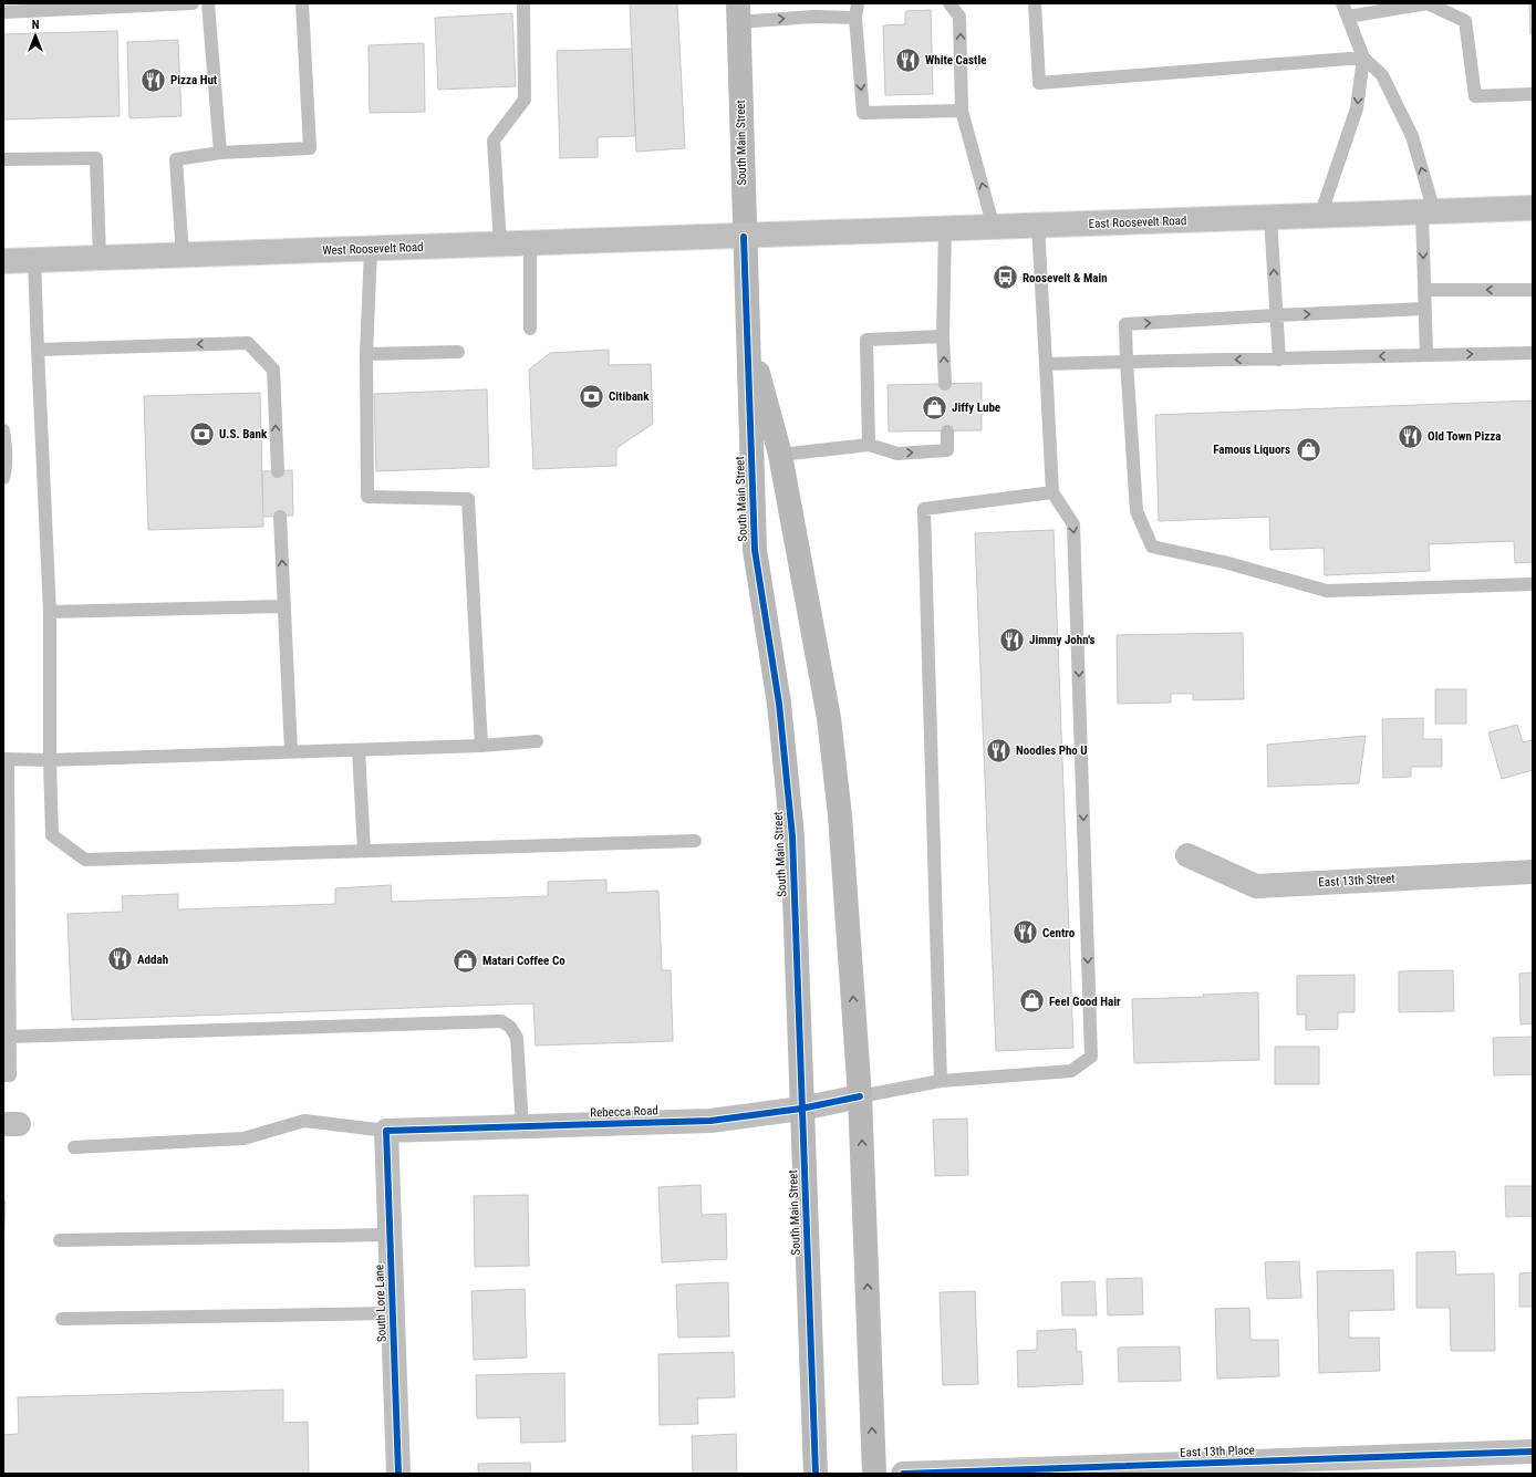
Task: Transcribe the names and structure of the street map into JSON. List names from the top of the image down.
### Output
{
  "streets": {
    "street": [
      "South Main Street",
      "East Roosevelt Road",
      "West Roosevelt Road",
      "East 13th Street",
      "Rebecca Road",
      "South Lore Lane",
      "East 13th Place"
    ]
  },
  "crossings": [
    ["South Main Street", "East Roosevelt Road"],
    ["South Main Street", "West Roosevelt Road"],
    ["South Main Street", "Rebecca Road"],
    ["East Roosevelt Road", "West Roosevelt Road"],
    ["Rebecca Road", "South Lore Lane"]
  ],
  "places": {
    "restaurant": [
      "White Castle",
      "Pizza Hut",
      "Old Town Pizza",
      "Jimmy John's",
      "Noodles Pho U",
      "Centro",
      "Addah"
    ],
    "bus stop": ["Roosevelt & Main"],
    "bank": ["Citibank", "U.S. Bank"],
    "shop": [
      "Jiffy Lube",
      "Famous Liquors",
      "Matari Coffee Co",
      "Feel Good Hair"
    ]
  },
  "north": "top"
}
